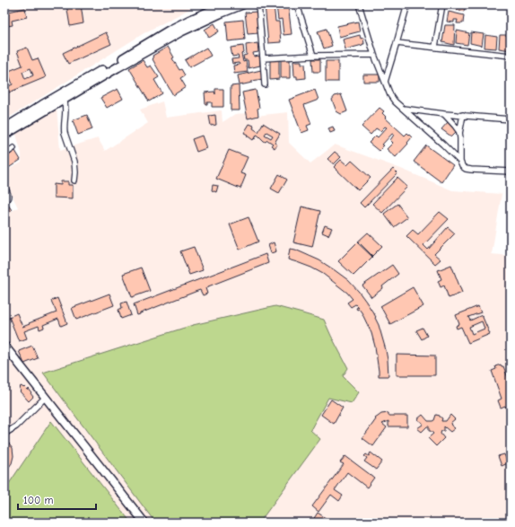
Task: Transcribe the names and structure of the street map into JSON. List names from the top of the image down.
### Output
{
  "scale_bar": "100 m"
}
